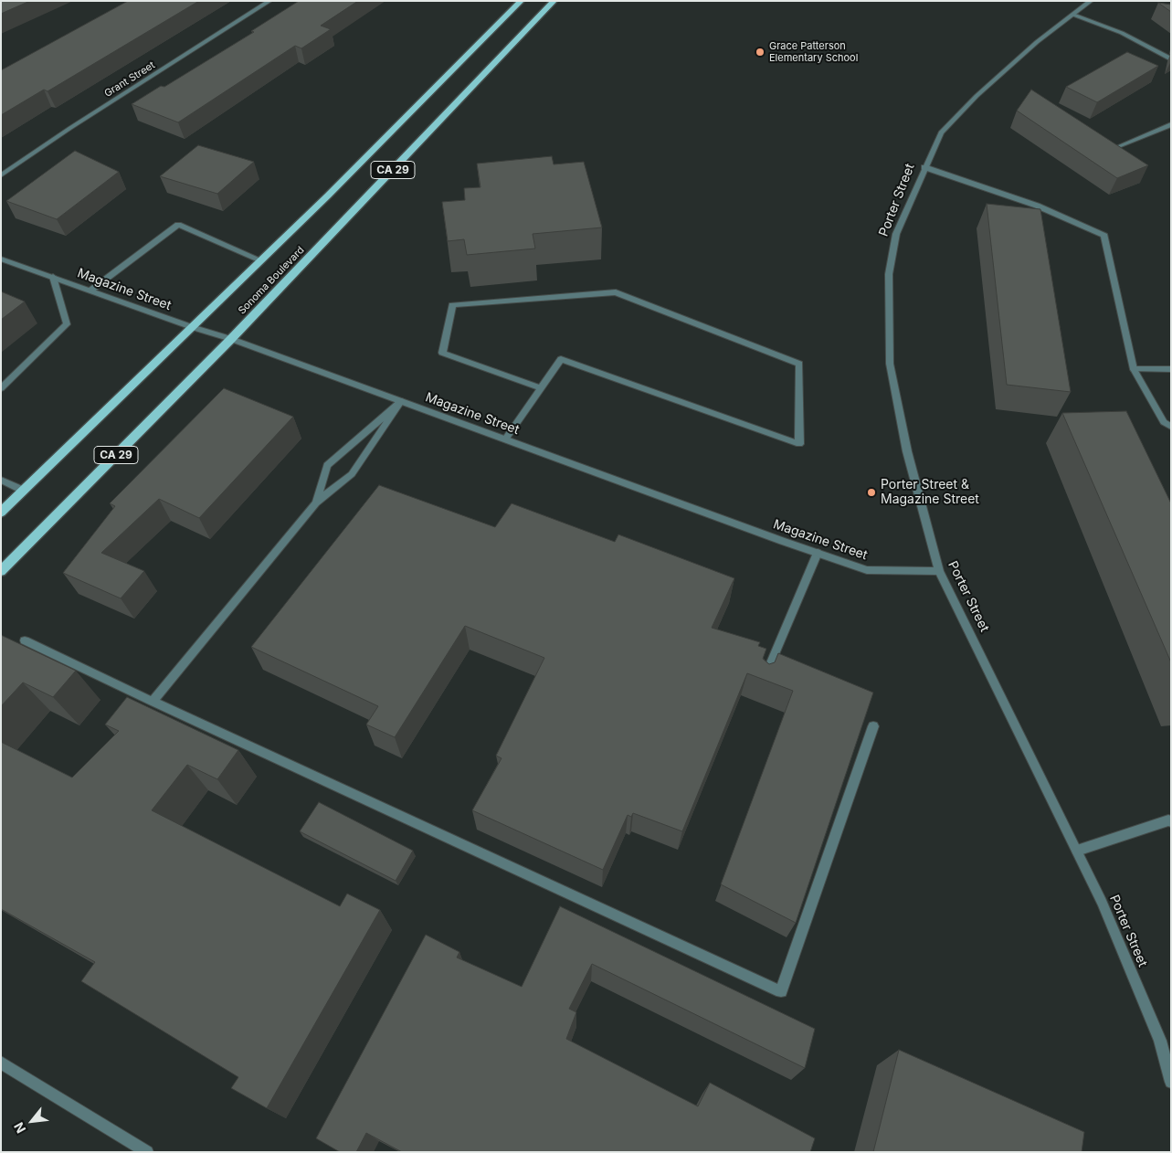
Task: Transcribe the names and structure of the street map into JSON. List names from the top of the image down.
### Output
{
  "streets": {
    "main road": ["CA 29", "Sonoma Boulevard"],
    "street": ["Grant Street", "Porter Street", "Magazine Street"]
  },
  "crossings": [
    ["Porter Street", "Magazine Street"],
    ["Sonoma Boulevard", "Magazine Street"]
  ],
  "places": ["Grace Patterson Elementary School", "Porter Street & Magazine Street"],
  "north": "bottom left"
}
